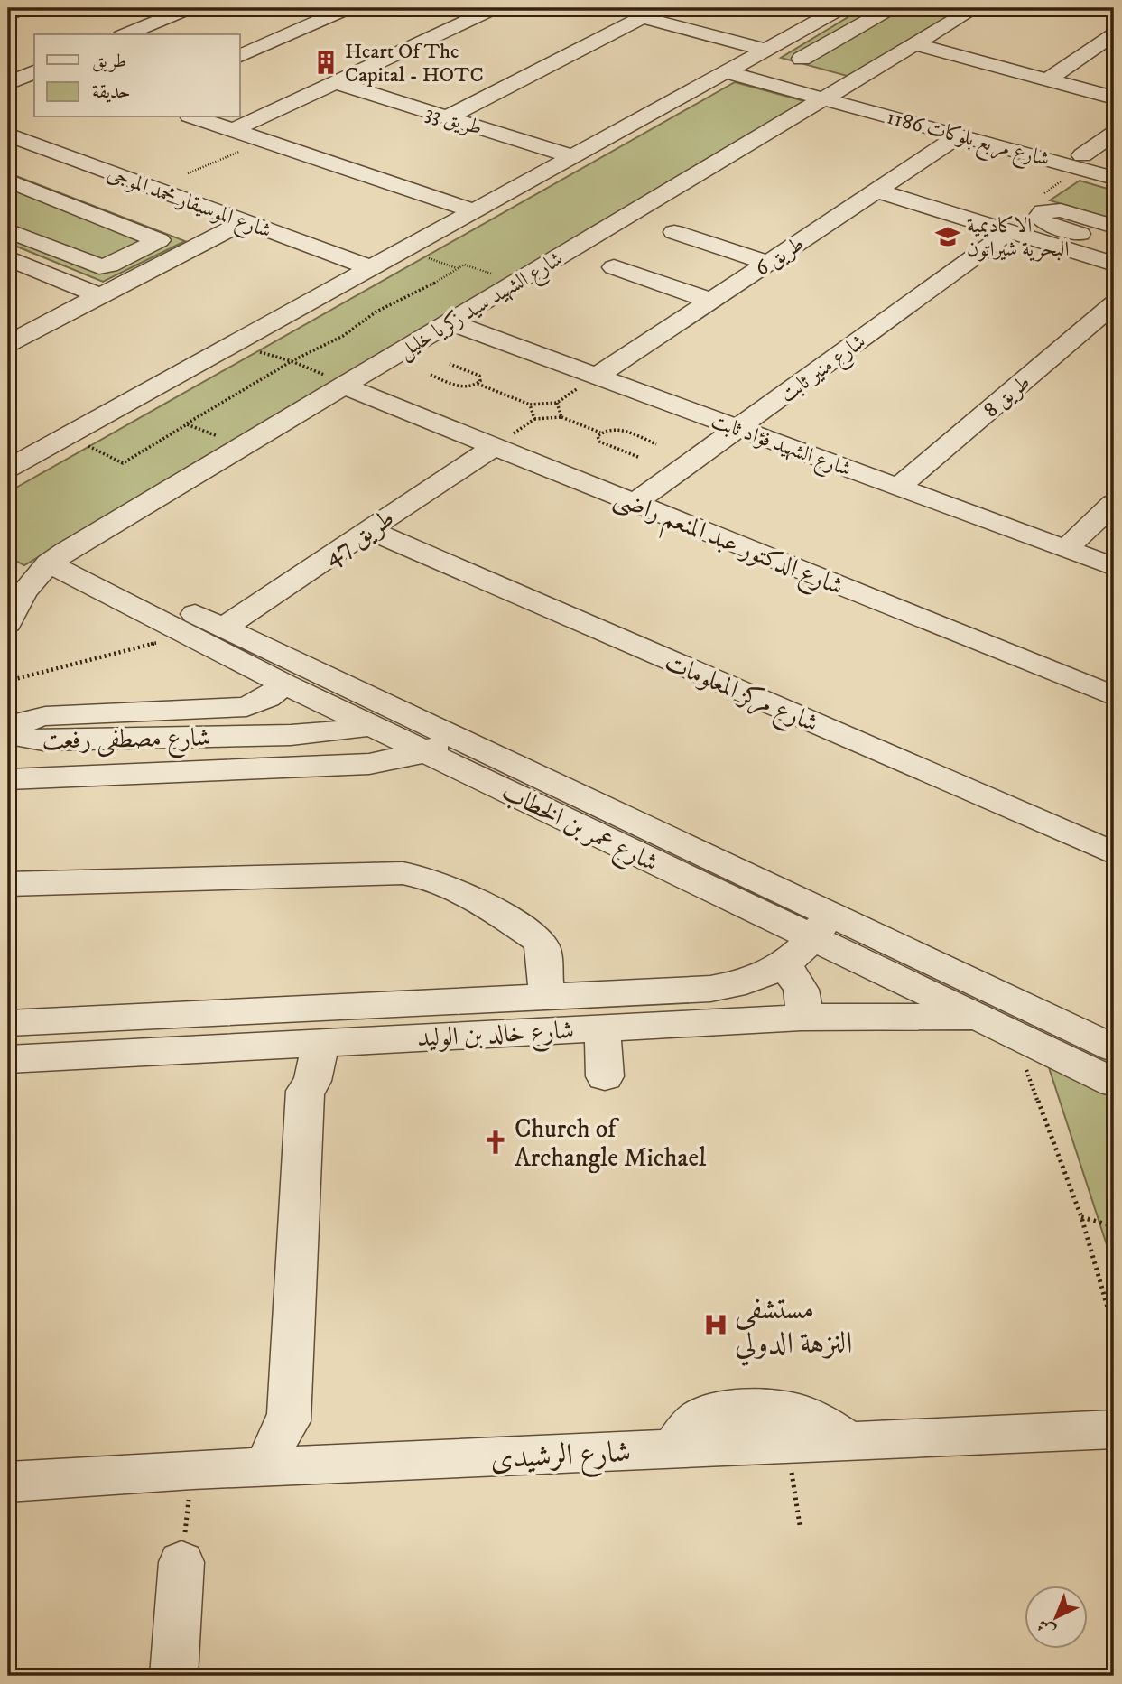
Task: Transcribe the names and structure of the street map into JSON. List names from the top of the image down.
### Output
{
  "streets": {
    "street": [
      "طريق 33",
      "شارع مربع بلوكات 1186",
      "شارع الموسيقار محمد الموجى",
      "طريق 6",
      "شارع الشهيد سيد زكريا خليل",
      "شارع منير ثابت",
      "طريق 8",
      "شارع الشهيد فؤاد ثابت",
      "طريق 47",
      "شارع الدكتور عبد المنعم راضى",
      "شارع مركز المعلومات",
      "شارع مصطفى رفعت",
      "شارع عمر بن الخطاب",
      "شارع خالد بن الوليد",
      "شارع الرشيدى"
    ]
  },
  "crossings": [
    ["شارع مربع بلوكات 1186", "طريق 6"],
    ["شارع مربع بلوكات 1186", "شارع الشهيد سيد زكريا خليل"],
    ["طريق 6", "شارع الشهيد فؤاد ثابت"],
    ["شارع الشهيد سيد زكريا خليل", "شارع الشهيد فؤاد ثابت"],
    ["شارع الشهيد سيد زكريا خليل", "شارع الدكتور عبد المنعم راضى"],
    ["شارع الشهيد سيد زكريا خليل", "شارع عمر بن الخطاب"],
    ["شارع منير ثابت", "شارع الشهيد فؤاد ثابت"],
    ["شارع منير ثابت", "شارع الدكتور عبد المنعم راضى"],
    ["طريق 8", "شارع الشهيد فؤاد ثابت"],
    ["طريق 47", "شارع الدكتور عبد المنعم راضى"],
    ["طريق 47", "شارع مركز المعلومات"],
    ["طريق 47", "شارع عمر بن الخطاب"],
    ["شارع مصطفى رفعت", "شارع عمر بن الخطاب"],
    ["شارع عمر بن الخطاب", "شارع خالد بن الوليد"]
  ],
  "places": {
    "building": ["Heart Of The Capital - HOTC"],
    "school or university": ["الاكاديمية البحرية شيراتون"],
    "church": ["Church of Archangle Michael"],
    "hospital": ["مستشفى النزهة الدولي"]
  },
  "legend": ["طريق", "حديقة"],
  "north": "bottom left"
}
